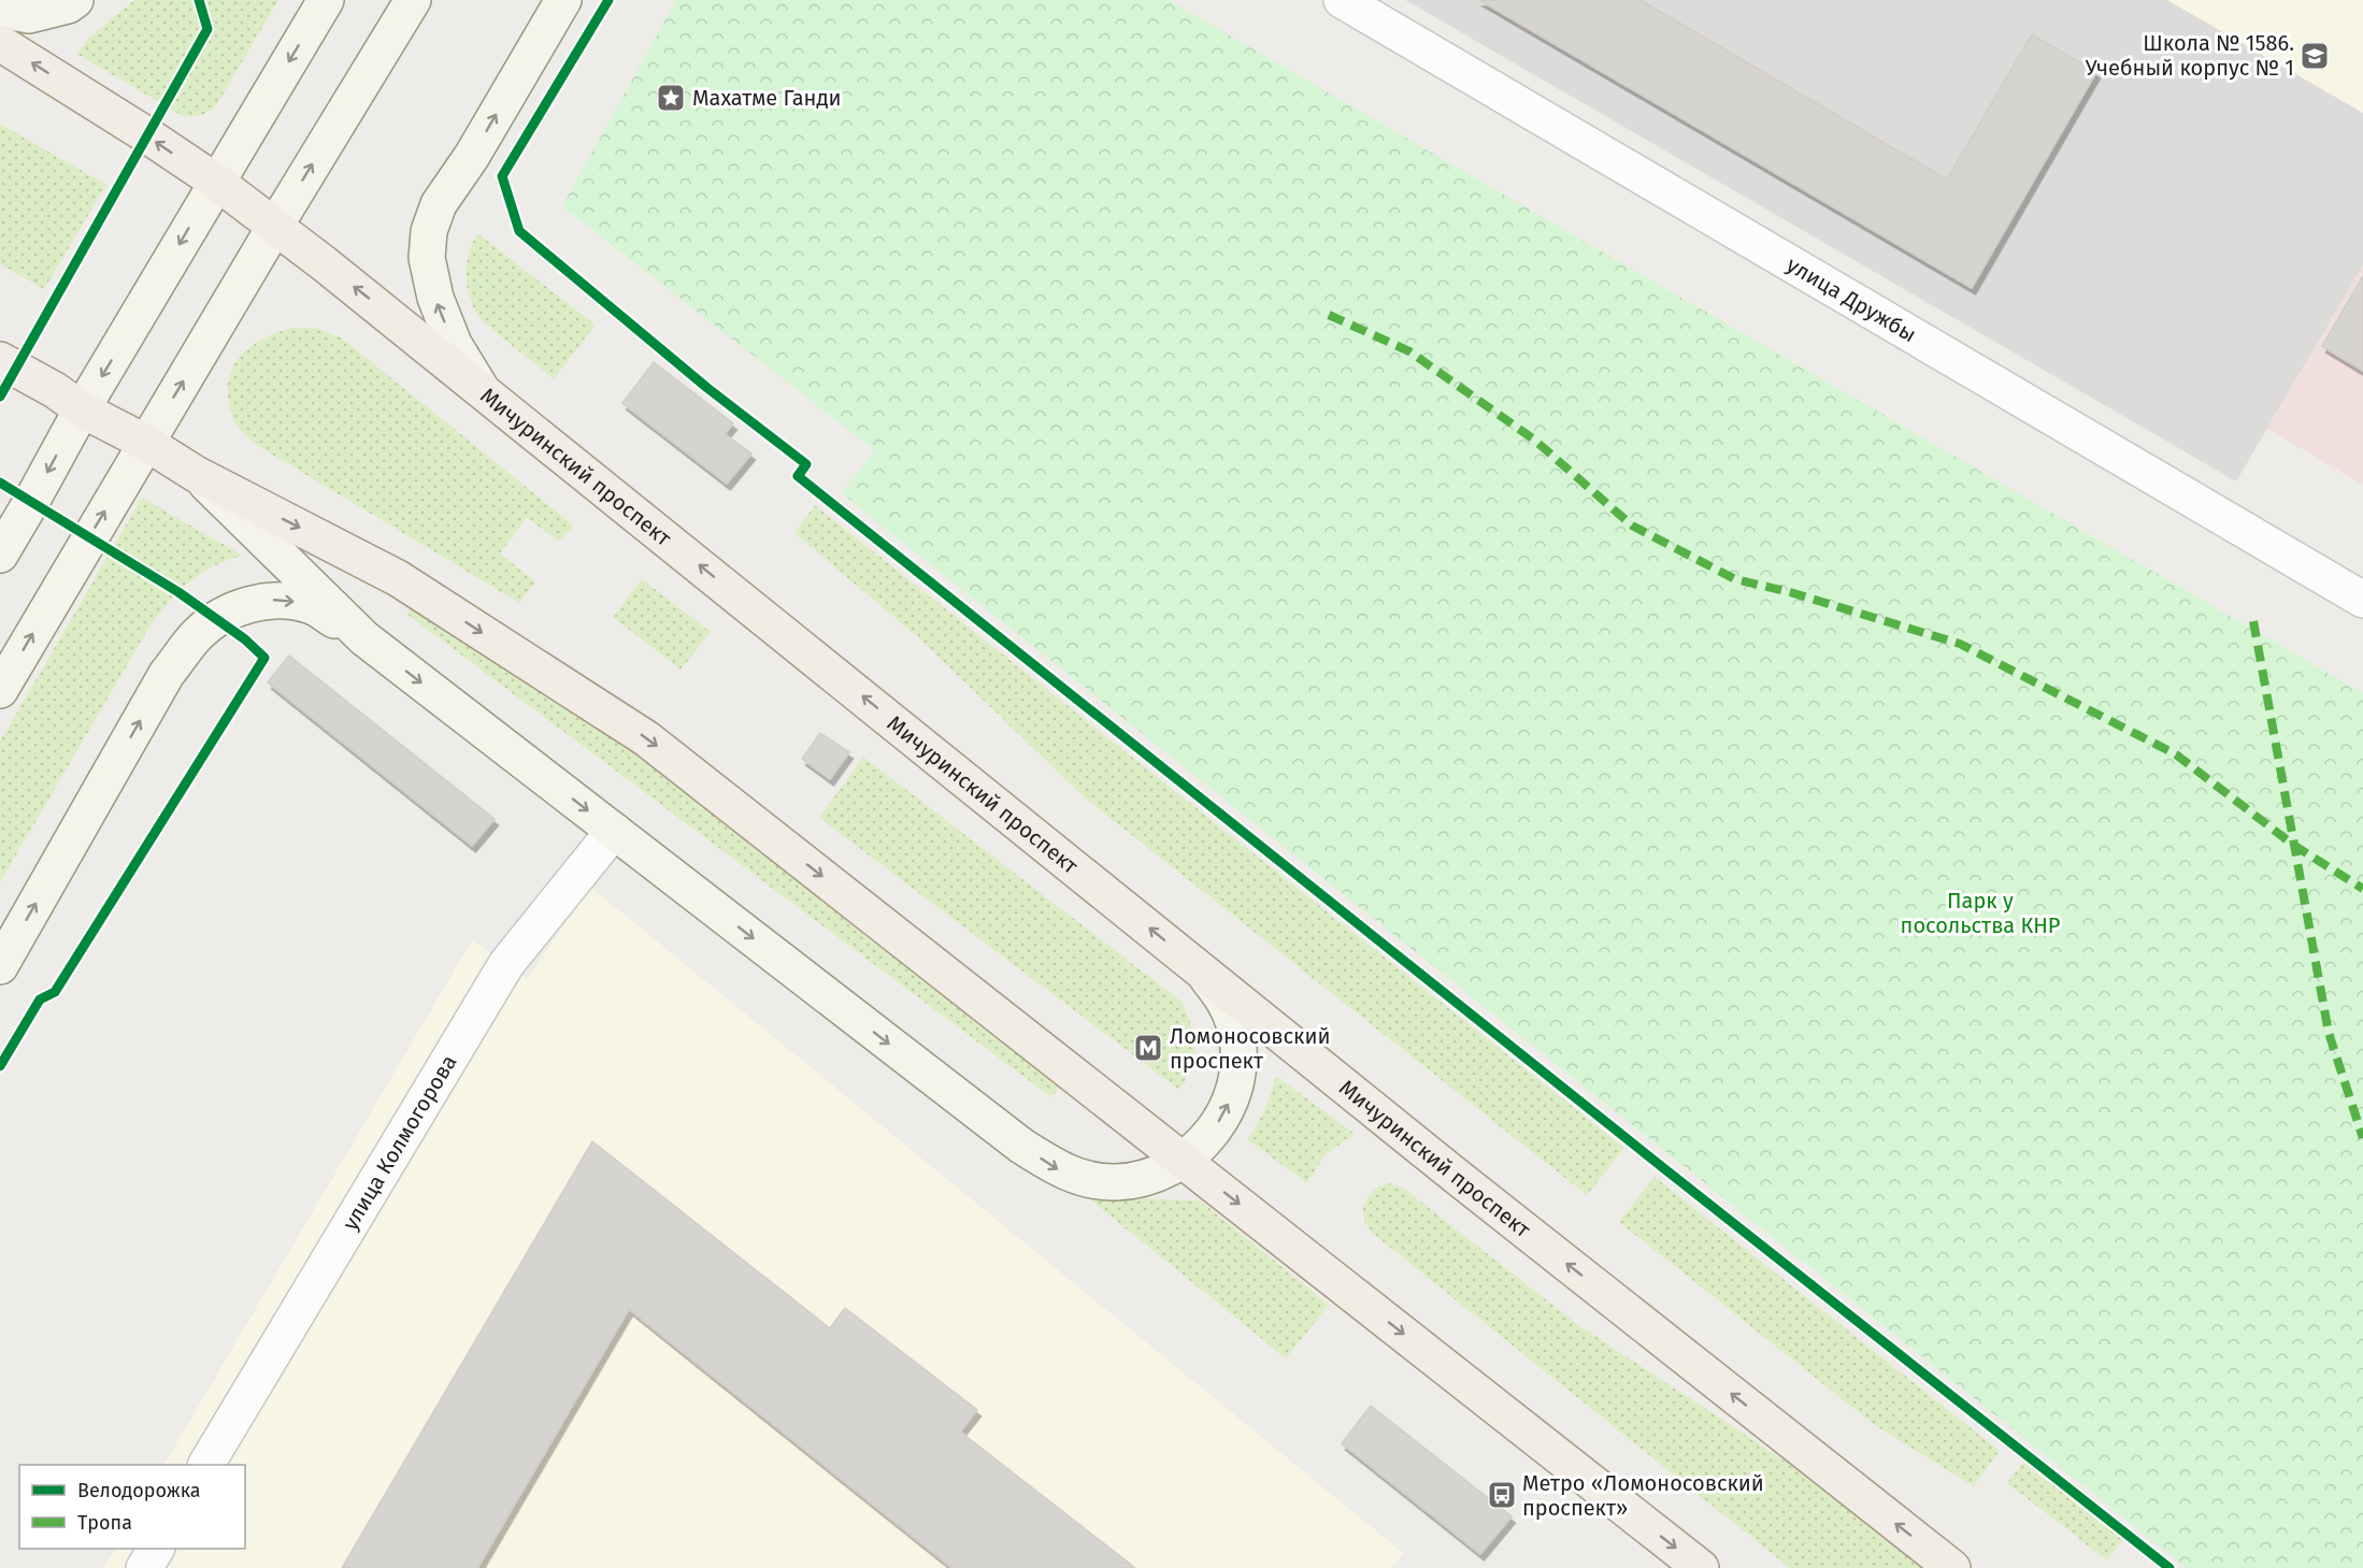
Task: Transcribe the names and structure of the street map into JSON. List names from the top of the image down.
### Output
{
  "streets": {
    "main road": ["Мичуринский проспект"],
    "street": ["улица Дружбы", "улица Колмогорова"]
  },
  "parks": ["Парк у посольства КНР"],
  "places": {
    "school or university": ["Школа № 1586. Учебный корпус № 1"],
    "place": ["Махатме Ганди"],
    "metro station": ["Ломоносовский проспект"],
    "bus stop": ["Метро «Ломоносовский проспект»"]
  },
  "legend": ["Велодорожка", "Тропа"]
}
